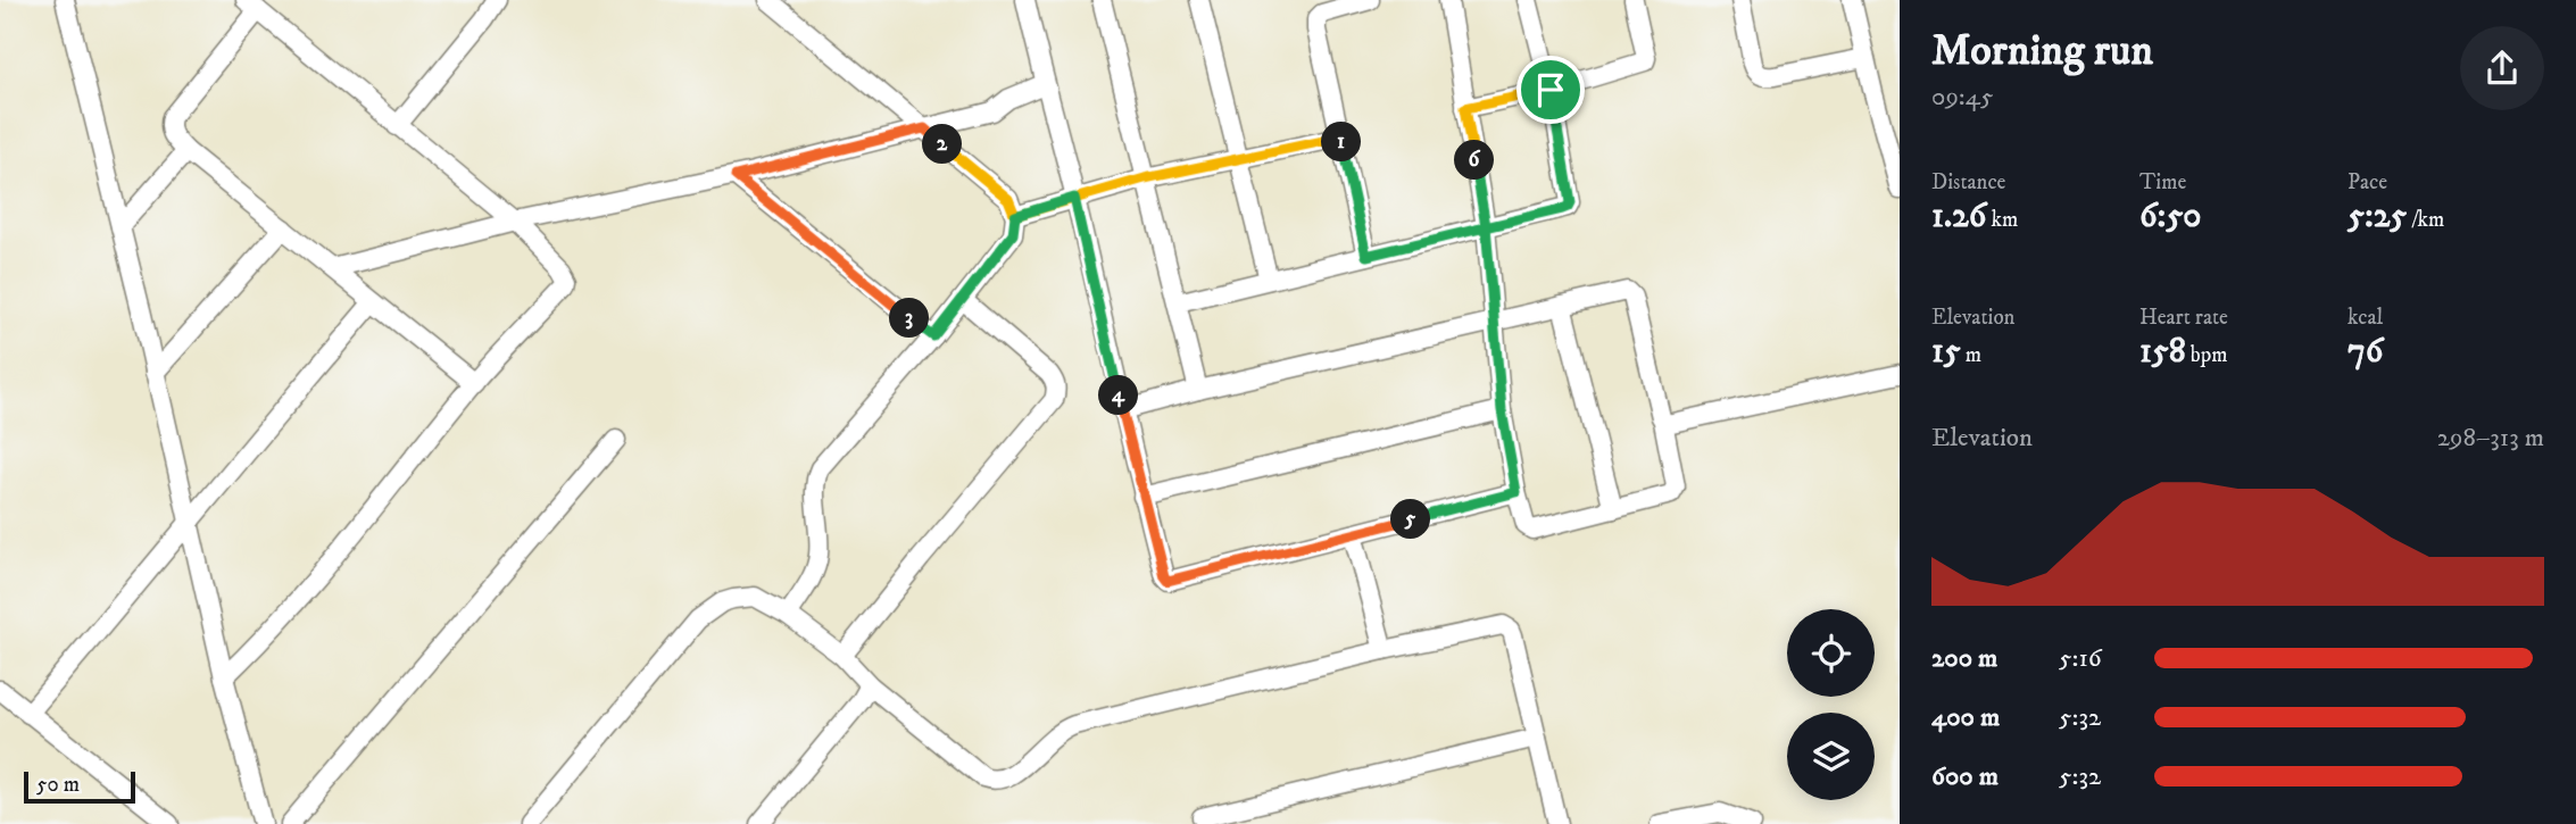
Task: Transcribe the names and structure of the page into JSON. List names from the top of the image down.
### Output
{
  "scale_bar": "50 m",
  "page": {
    "heading": ["Morning run", "09:45"],
    "pins": [
      "1",
      "2",
      "6",
      "3",
      "4",
      "5"
    ],
    "stats": [
      ["Distance", "1.26 km"],
      ["Time", "6:50"],
      ["Pace", "5:25 /km"],
      ["Elevation", "15 m"],
      ["Heart rate", "158 bpm"],
      ["kcal", "76"]
    ],
    "chart": ["Elevation", "298–313 m"],
    "list": [
      {
        "name": "200 m",
        "note": "5:16"
      },
      {
        "name": "400 m",
        "note": "5:32"
      },
      {
        "name": "600 m",
        "note": "5:32"
      }
    ],
    "scale": "50 m"
  }
}
